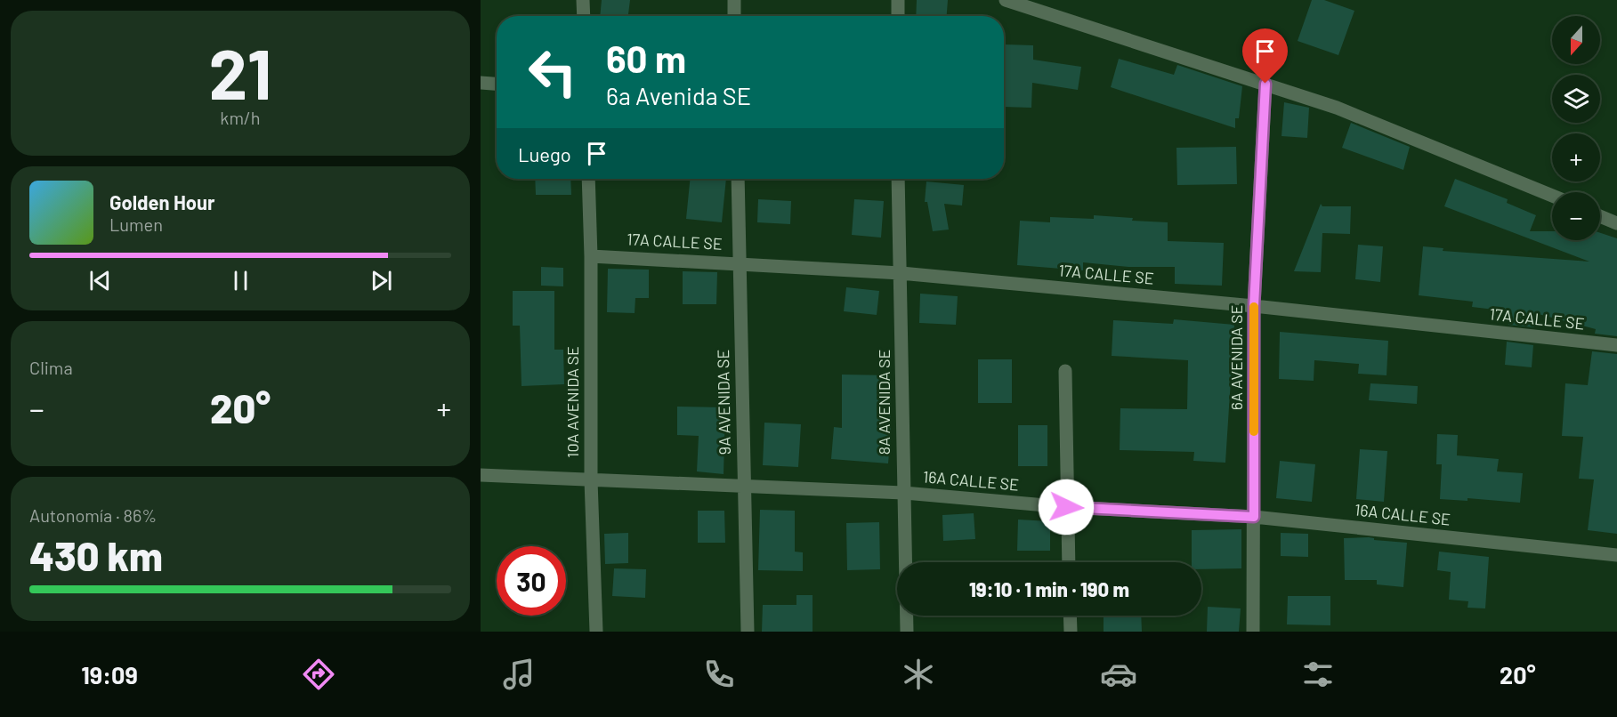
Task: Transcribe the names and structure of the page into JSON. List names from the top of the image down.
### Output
{
  "streets": {
    "street": [
      "17A CALLE SE",
      "6A AVENIDA SE",
      "10A AVENIDA SE",
      "9A AVENIDA SE",
      "8A AVENIDA SE",
      "16A CALLE SE"
    ]
  },
  "crossings": [
    ["17A CALLE SE", "6A AVENIDA SE"],
    ["17A CALLE SE", "10A AVENIDA SE"],
    ["17A CALLE SE", "9A AVENIDA SE"],
    ["17A CALLE SE", "8A AVENIDA SE"],
    ["6A AVENIDA SE", "16A CALLE SE"],
    ["10A AVENIDA SE", "16A CALLE SE"],
    ["9A AVENIDA SE", "16A CALLE SE"],
    ["8A AVENIDA SE", "16A CALLE SE"]
  ],
  "north": "bottom",
  "page": {
    "tile": [
      ["21", "km/h"],
      "Clima",
      ["Autonomía · 86%", "430 km"]
    ],
    "map_buttons": ["+", "−"],
    "turn": ["60 m", "6a Avenida SE"],
    "then": "Luego",
    "song": ["Golden Hour", "Lumen"],
    "heat": ["−", "20°", "+"],
    "limit": "30",
    "trip": "19:10 · 1 min · 190 m",
    "tabs": ["19:09", "20°"]
  }
}
